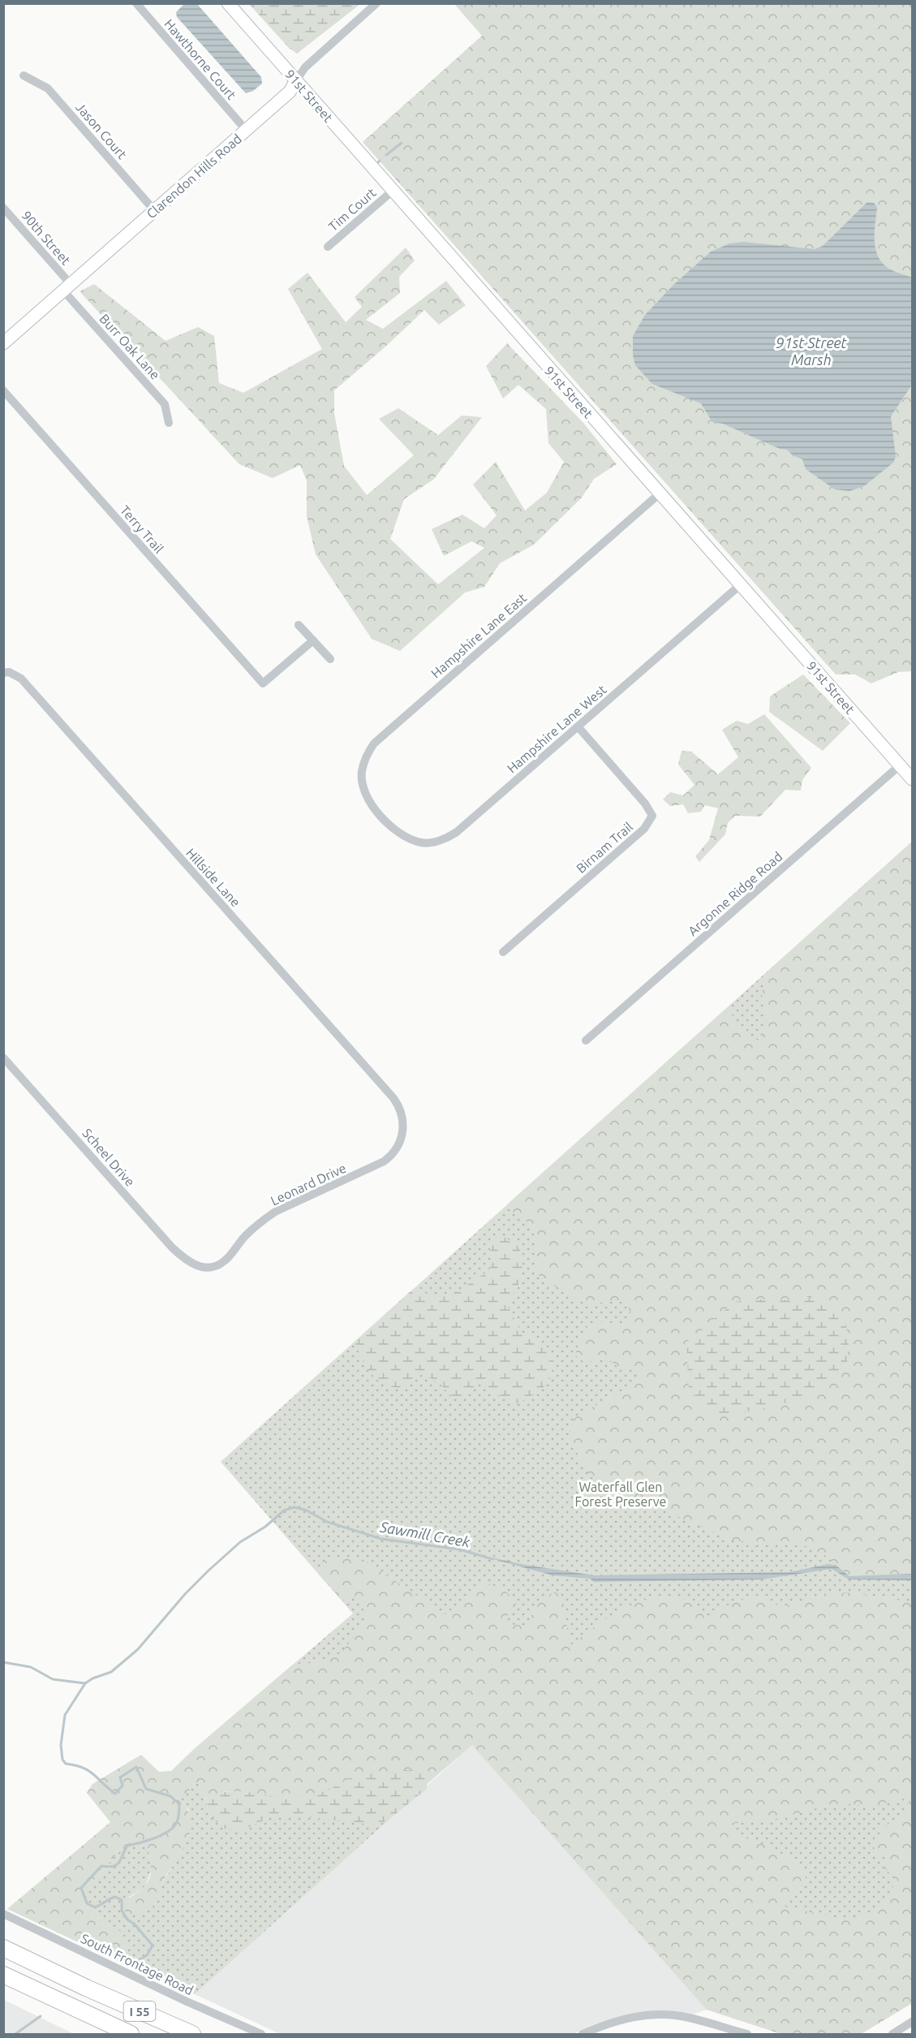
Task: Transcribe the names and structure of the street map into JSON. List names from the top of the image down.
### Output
{
  "streets": {
    "highway": ["I 55"],
    "main road": ["91st Street", "Clarendon Hills Road"],
    "street": [
      "Hawthorne Court",
      "Jason Court",
      "Tim Court",
      "90th Street",
      "Burr Oak Lane",
      "Terry Trail",
      "Hampshire Lane East",
      "Hampshire Lane West",
      "Birnam Trail",
      "Hillside Lane",
      "Argonne Ridge Road",
      "Scheel Drive",
      "Leonard Drive",
      "South Frontage Road"
    ]
  },
  "crossings": [
    ["Hawthorne Court", "Clarendon Hills Road"],
    ["91st Street", "Clarendon Hills Road"],
    ["91st Street", "Tim Court"],
    ["91st Street", "Hampshire Lane East"],
    ["91st Street", "Hampshire Lane West"],
    ["91st Street", "Argonne Ridge Road"],
    ["Jason Court", "Clarendon Hills Road"],
    ["Clarendon Hills Road", "90th Street"],
    ["Clarendon Hills Road", "Burr Oak Lane"],
    ["90th Street", "Burr Oak Lane"],
    ["Hampshire Lane East", "Hampshire Lane West"],
    ["Hampshire Lane West", "Birnam Trail"],
    ["Hillside Lane", "Leonard Drive"],
    ["Scheel Drive", "Leonard Drive"]
  ],
  "water": ["91st Street Marsh", "Sawmill Creek"],
  "parks": ["Waterfall Glen Forest Preserve"]
}
